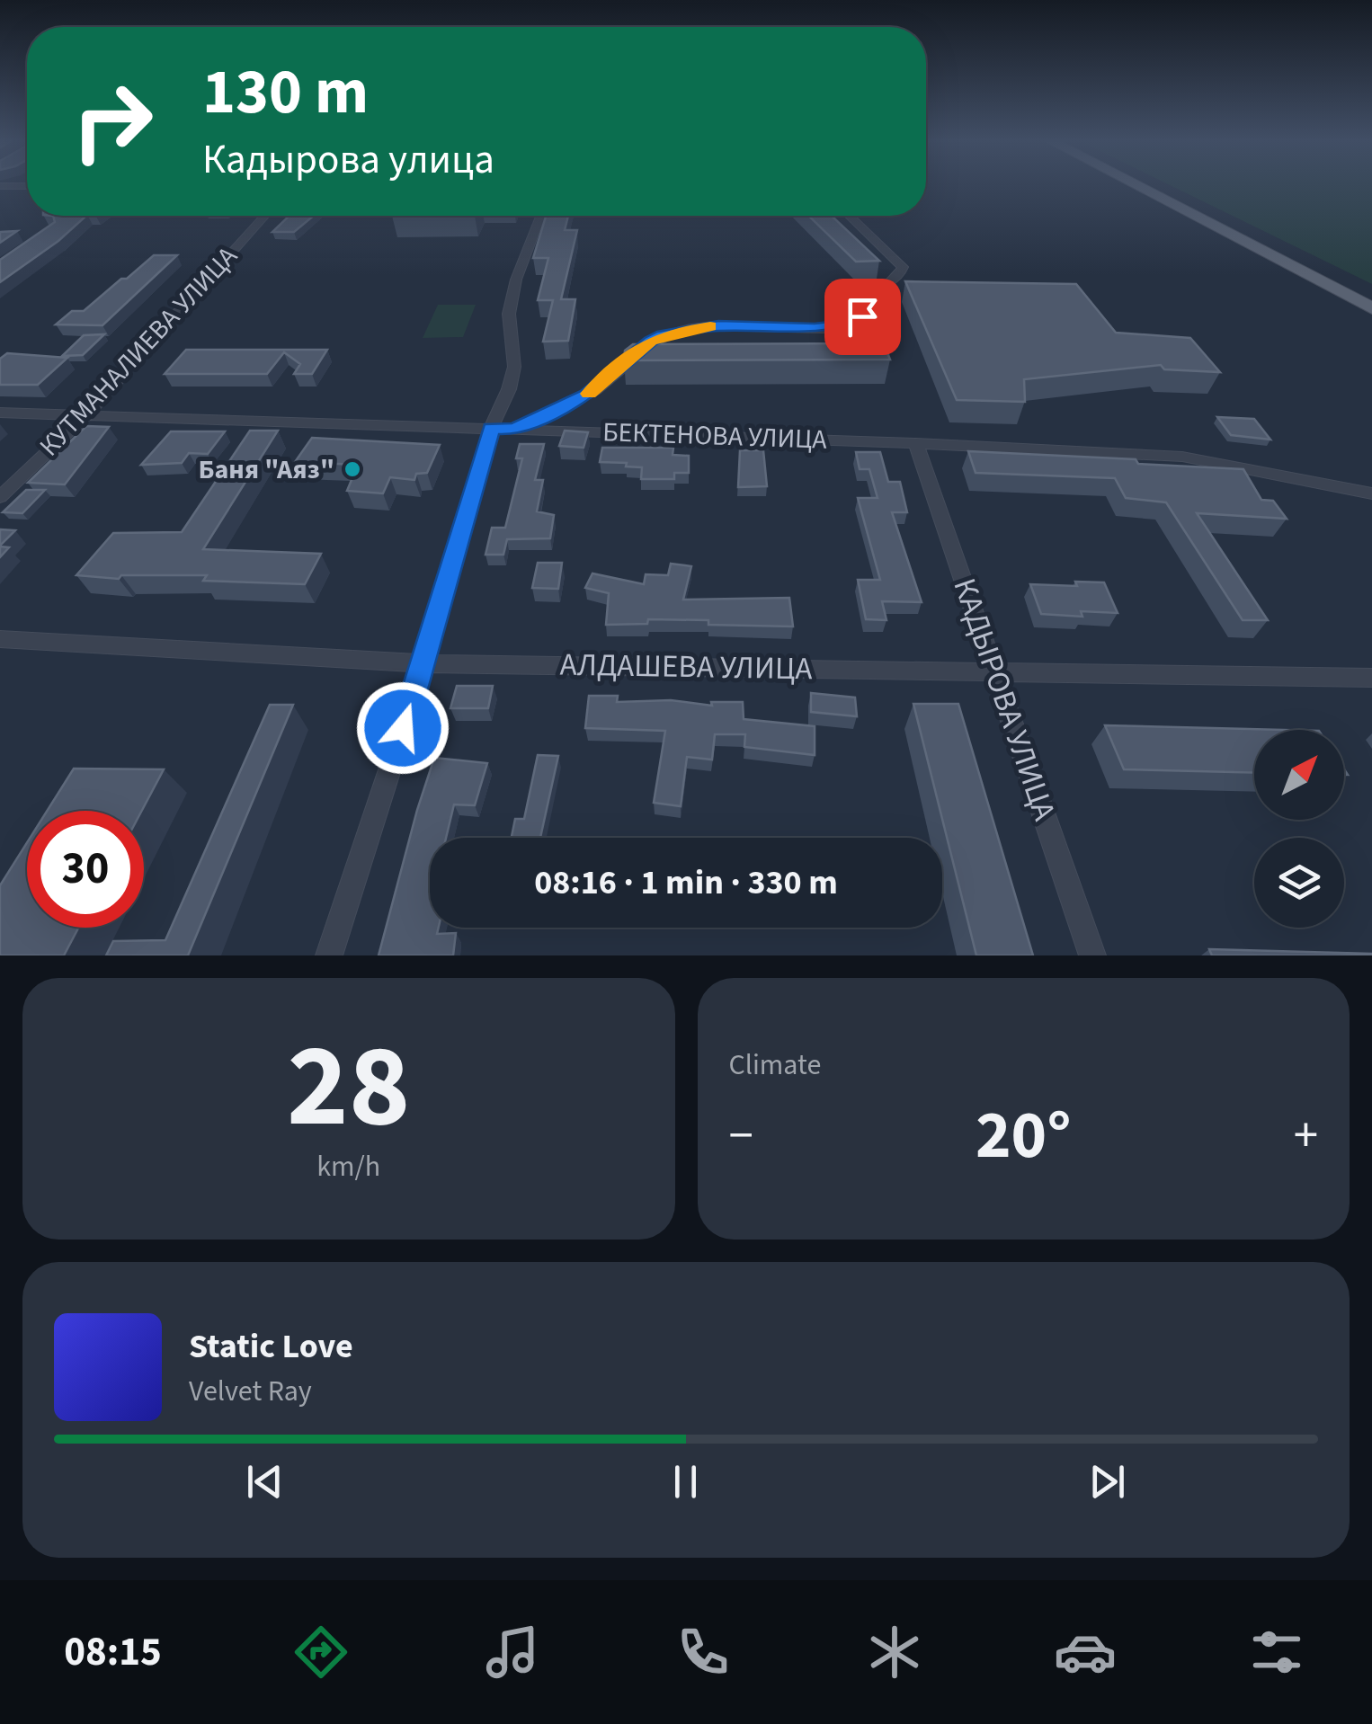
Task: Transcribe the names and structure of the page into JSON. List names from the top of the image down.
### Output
{
  "streets": {
    "street": [
      "КУТМАНАЛИЕВА УЛИЦА",
      "БЕКТЕНОВА УЛИЦА",
      "АЛДАШЕВА УЛИЦА",
      "КАДЫРОВА УЛИЦА"
    ]
  },
  "crossings": [
    ["КУТМАНАЛИЕВА УЛИЦА", "БЕКТЕНОВА УЛИЦА"],
    ["БЕКТЕНОВА УЛИЦА", "КАДЫРОВА УЛИЦА"],
    ["АЛДАШЕВА УЛИЦА", "КАДЫРОВА УЛИЦА"]
  ],
  "places": ["Баня \"Аяз\""],
  "north": "top right",
  "page": {
    "turn": ["130 m", "Кадырова улица"],
    "limit": "30",
    "trip": "08:16 · 1 min · 330 m",
    "tile": [
      ["28", "km/h"],
      "Climate"
    ],
    "heat": ["−", "20°", "+"],
    "song": ["Static Love", "Velvet Ray"],
    "tabs": "08:15"
  }
}
